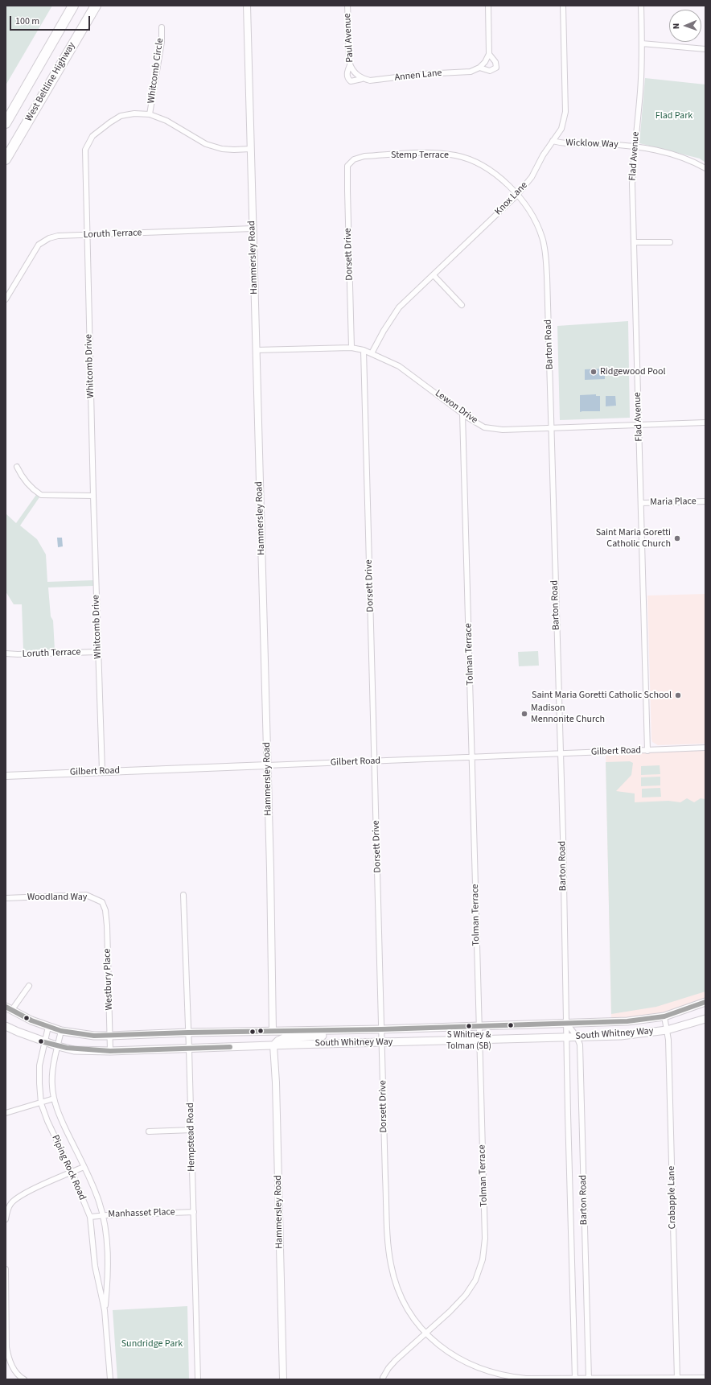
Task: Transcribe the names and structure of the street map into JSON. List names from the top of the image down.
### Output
{
  "streets": {
    "highway": ["West Beltline Highway"],
    "main road": ["South Whitney Way"],
    "street": [
      "Paul Avenue",
      "Whitcomb Circle",
      "Annen Lane",
      "Wicklow Way",
      "Stemp Terrace",
      "Flad Avenue",
      "Knox Lane",
      "Loruth Terrace",
      "Dorsett Drive",
      "Hammersley Road",
      "Barton Road",
      "Whitcomb Drive",
      "Lewon Drive",
      "Maria Place",
      "Tolman Terrace",
      "Gilbert Road",
      "Woodland Way",
      "Westbury Place",
      "Hempstead Road",
      "Piping Rock Road",
      "Crabapple Lane",
      "Manhasset Place"
    ]
  },
  "crossings": [
    ["Paul Avenue", "Annen Lane"],
    ["Whitcomb Circle", "Whitcomb Drive"],
    ["Wicklow Way", "Flad Avenue"],
    ["Wicklow Way", "Knox Lane"],
    ["Stemp Terrace", "Knox Lane"],
    ["Stemp Terrace", "Dorsett Drive"],
    ["Stemp Terrace", "Barton Road"],
    ["Flad Avenue", "Lewon Drive"],
    ["Flad Avenue", "Maria Place"],
    ["Flad Avenue", "Gilbert Road"],
    ["Knox Lane", "Barton Road"],
    ["Knox Lane", "Lewon Drive"],
    ["Loruth Terrace", "Hammersley Road"],
    ["Loruth Terrace", "Whitcomb Drive"],
    ["Dorsett Drive", "Barton Road"],
    ["Dorsett Drive", "Lewon Drive"],
    ["Dorsett Drive", "Tolman Terrace"],
    ["Dorsett Drive", "Gilbert Road"],
    ["Dorsett Drive", "South Whitney Way"],
    ["Dorsett Drive", "Crabapple Lane"],
    ["Hammersley Road", "Whitcomb Drive"],
    ["Hammersley Road", "Lewon Drive"],
    ["Hammersley Road", "Gilbert Road"],
    ["Hammersley Road", "South Whitney Way"],
    ["Barton Road", "Lewon Drive"],
    ["Barton Road", "Gilbert Road"],
    ["Barton Road", "South Whitney Way"],
    ["Whitcomb Drive", "Gilbert Road"],
    ["Lewon Drive", "Tolman Terrace"],
    ["Tolman Terrace", "Gilbert Road"],
    ["Tolman Terrace", "South Whitney Way"],
    ["Woodland Way", "Westbury Place"],
    ["Westbury Place", "South Whitney Way"],
    ["South Whitney Way", "Hempstead Road"],
    ["South Whitney Way", "Piping Rock Road"],
    ["South Whitney Way", "Crabapple Lane"],
    ["Hempstead Road", "Manhasset Place"],
    ["Piping Rock Road", "Manhasset Place"]
  ],
  "parks": ["Flad Park", "Sundridge Park"],
  "places": [
    "Ridgewood Pool",
    "Saint Maria Goretti Catholic Church",
    "Saint Maria Goretti Catholic School",
    "Madison Mennonite Church",
    "S Whitney & Tolman (SB)"
  ],
  "scale_bar": "100 m",
  "north": "left"
}
